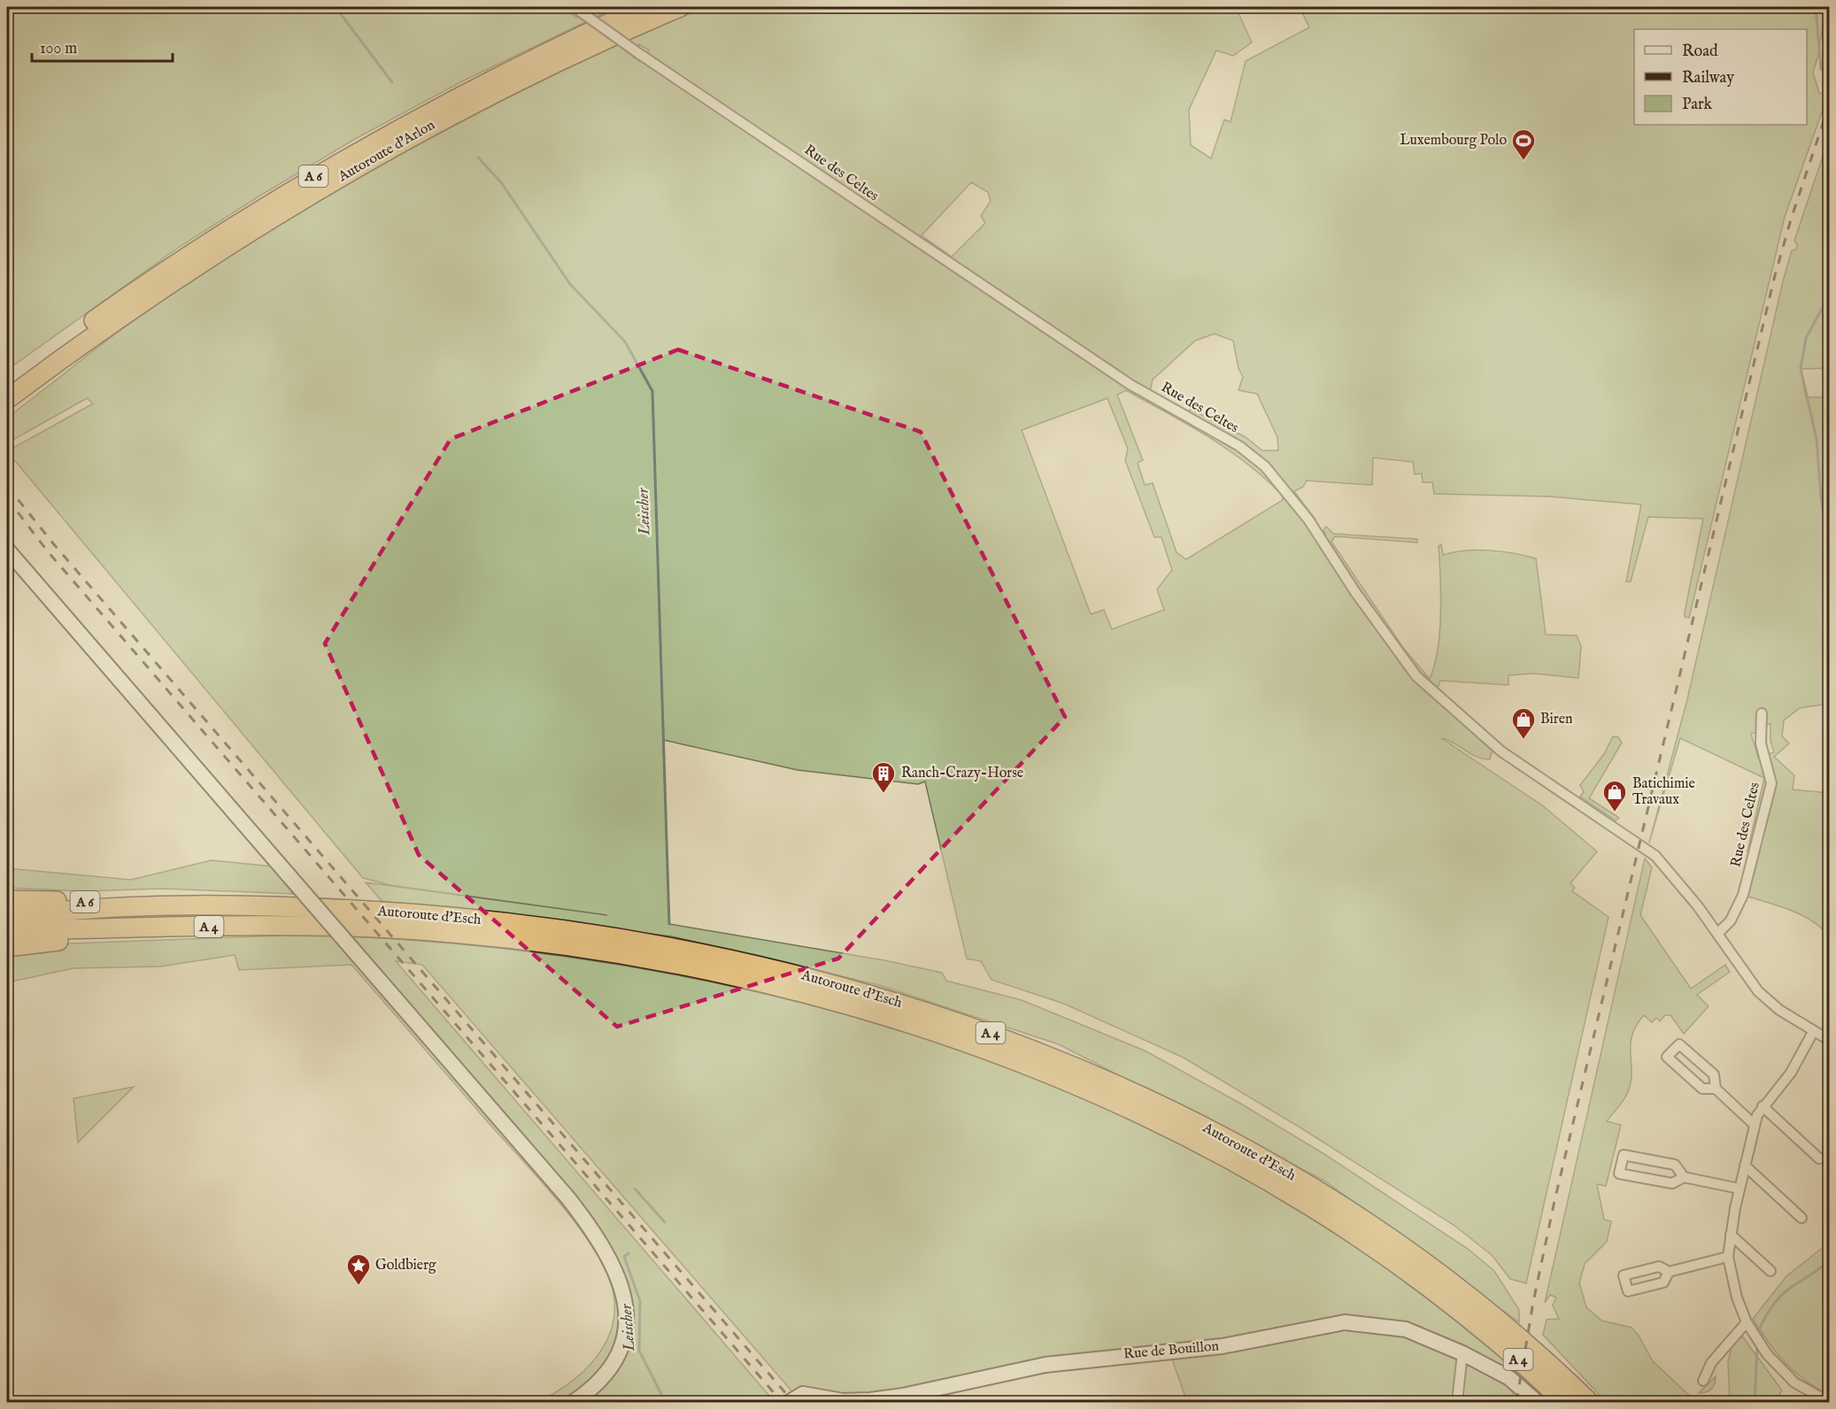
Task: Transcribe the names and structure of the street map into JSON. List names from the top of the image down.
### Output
{
  "streets": {
    "highway": [
      "Autoroute d'Arlon",
      "A 6",
      "Autoroute d'Esch",
      "A 4"
    ],
    "main road": ["Rue de Bouillon"],
    "street": ["Rue des Celtes"]
  },
  "crossings": [
    ["A 6", "Autoroute d'Esch"],
    ["Autoroute d'Esch", "A 4"]
  ],
  "water": ["Leischer"],
  "places": {
    "sports": ["Luxembourg Polo"],
    "shop": ["Biren", "Batichimie Travaux"],
    "building": ["Ranch-Crazy-Horse"],
    "place": ["Goldbierg"]
  },
  "legend": ["Road", "Railway", "Park"],
  "scale_bar": "100 m"
}
